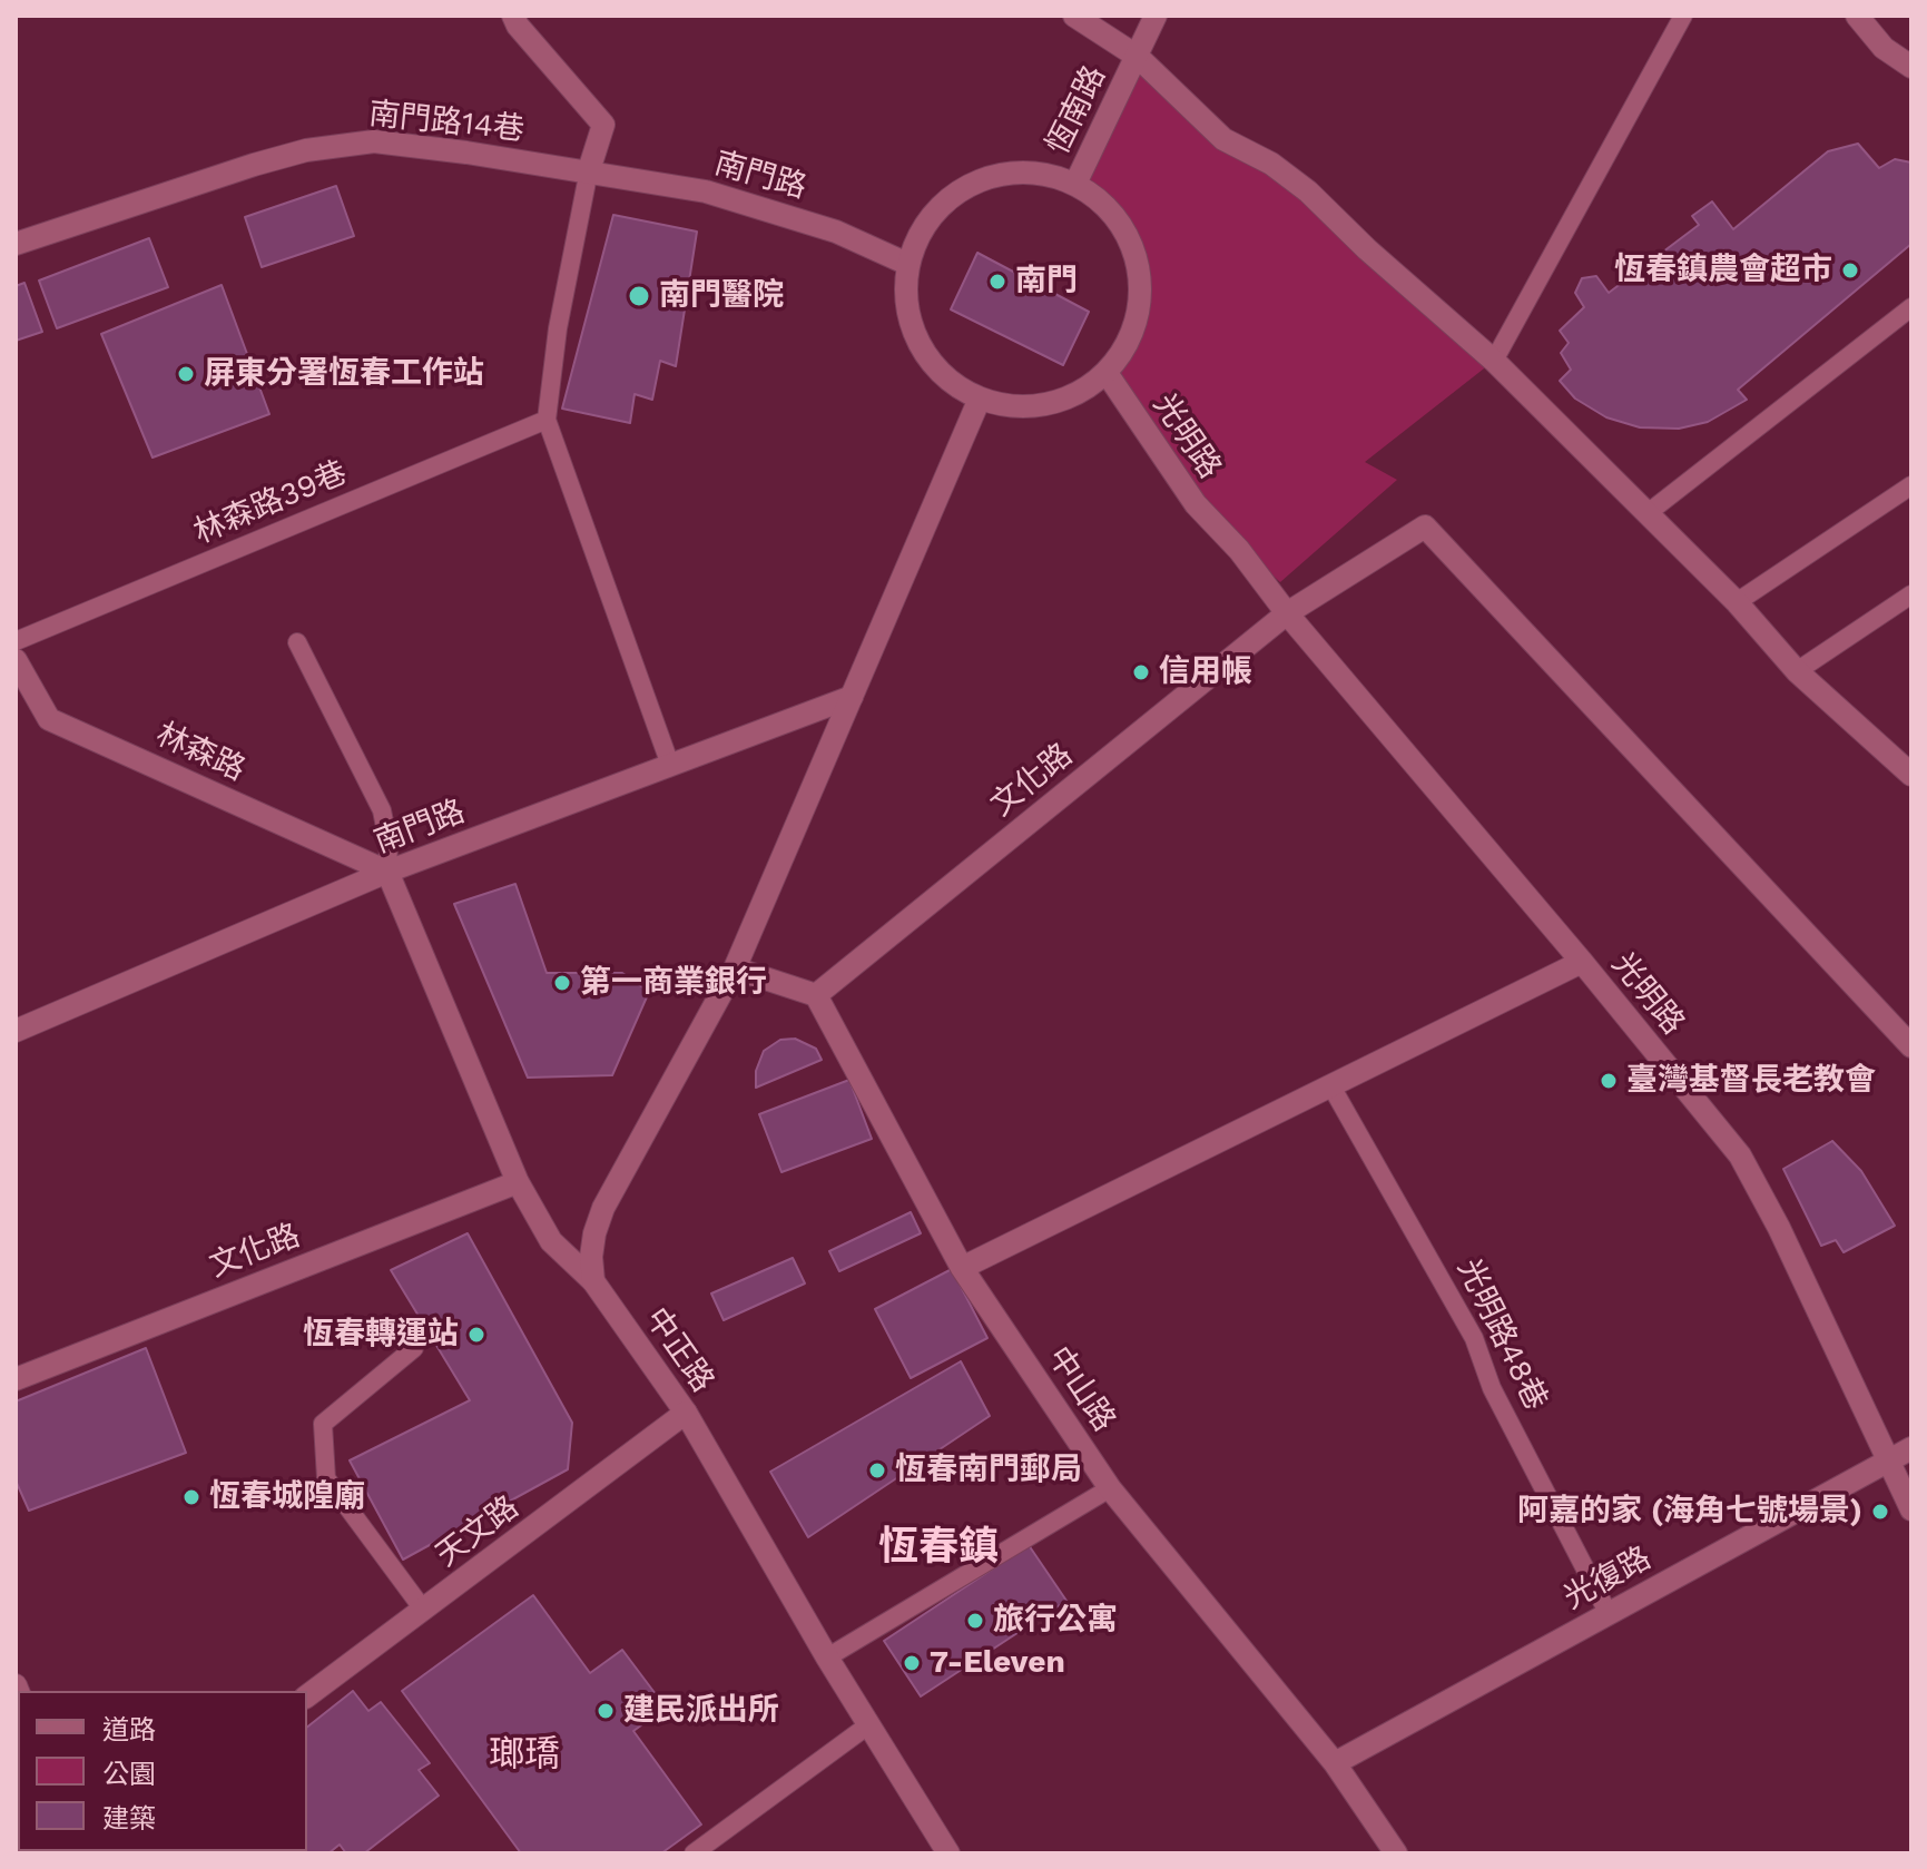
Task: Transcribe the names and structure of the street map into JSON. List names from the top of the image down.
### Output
{
  "streets": {
    "street": [
      "恆南路",
      "南門路14巷",
      "南門路",
      "光明路",
      "林森路",
      "文化路",
      "中正路",
      "中山路",
      "天文路",
      "光復路"
    ],
    "lane": ["林森路39巷", "光明路48巷"]
  },
  "crossings": [
    ["恆南路", "南門路"],
    ["恆南路", "光明路"],
    ["南門路14巷", "南門路"],
    ["南門路", "光明路"],
    ["南門路", "林森路"],
    ["南門路", "中正路"],
    ["光明路", "文化路"],
    ["光明路", "光復路"],
    ["林森路", "中正路"],
    ["文化路", "中正路"],
    ["文化路", "中山路"],
    ["光明路48巷", "光復路"],
    ["中正路", "天文路"],
    ["中山路", "光復路"]
  ],
  "districts": ["恆春鎮", "瑯𤩝"],
  "places": [
    "恆春鎮農會超市",
    "南門",
    "南門醫院",
    "屏東分署恆春工作站",
    "信用帳",
    "第一商業銀行",
    "臺灣基督長老教會",
    "恆春轉運站",
    "恆春南門郵局",
    "恆春城隍廟",
    "阿嘉的家 (海角七號場景)",
    "旅行公寓",
    "7-Eleven",
    "建民派出所"
  ],
  "legend": ["道路", "公園", "建築"]
}
